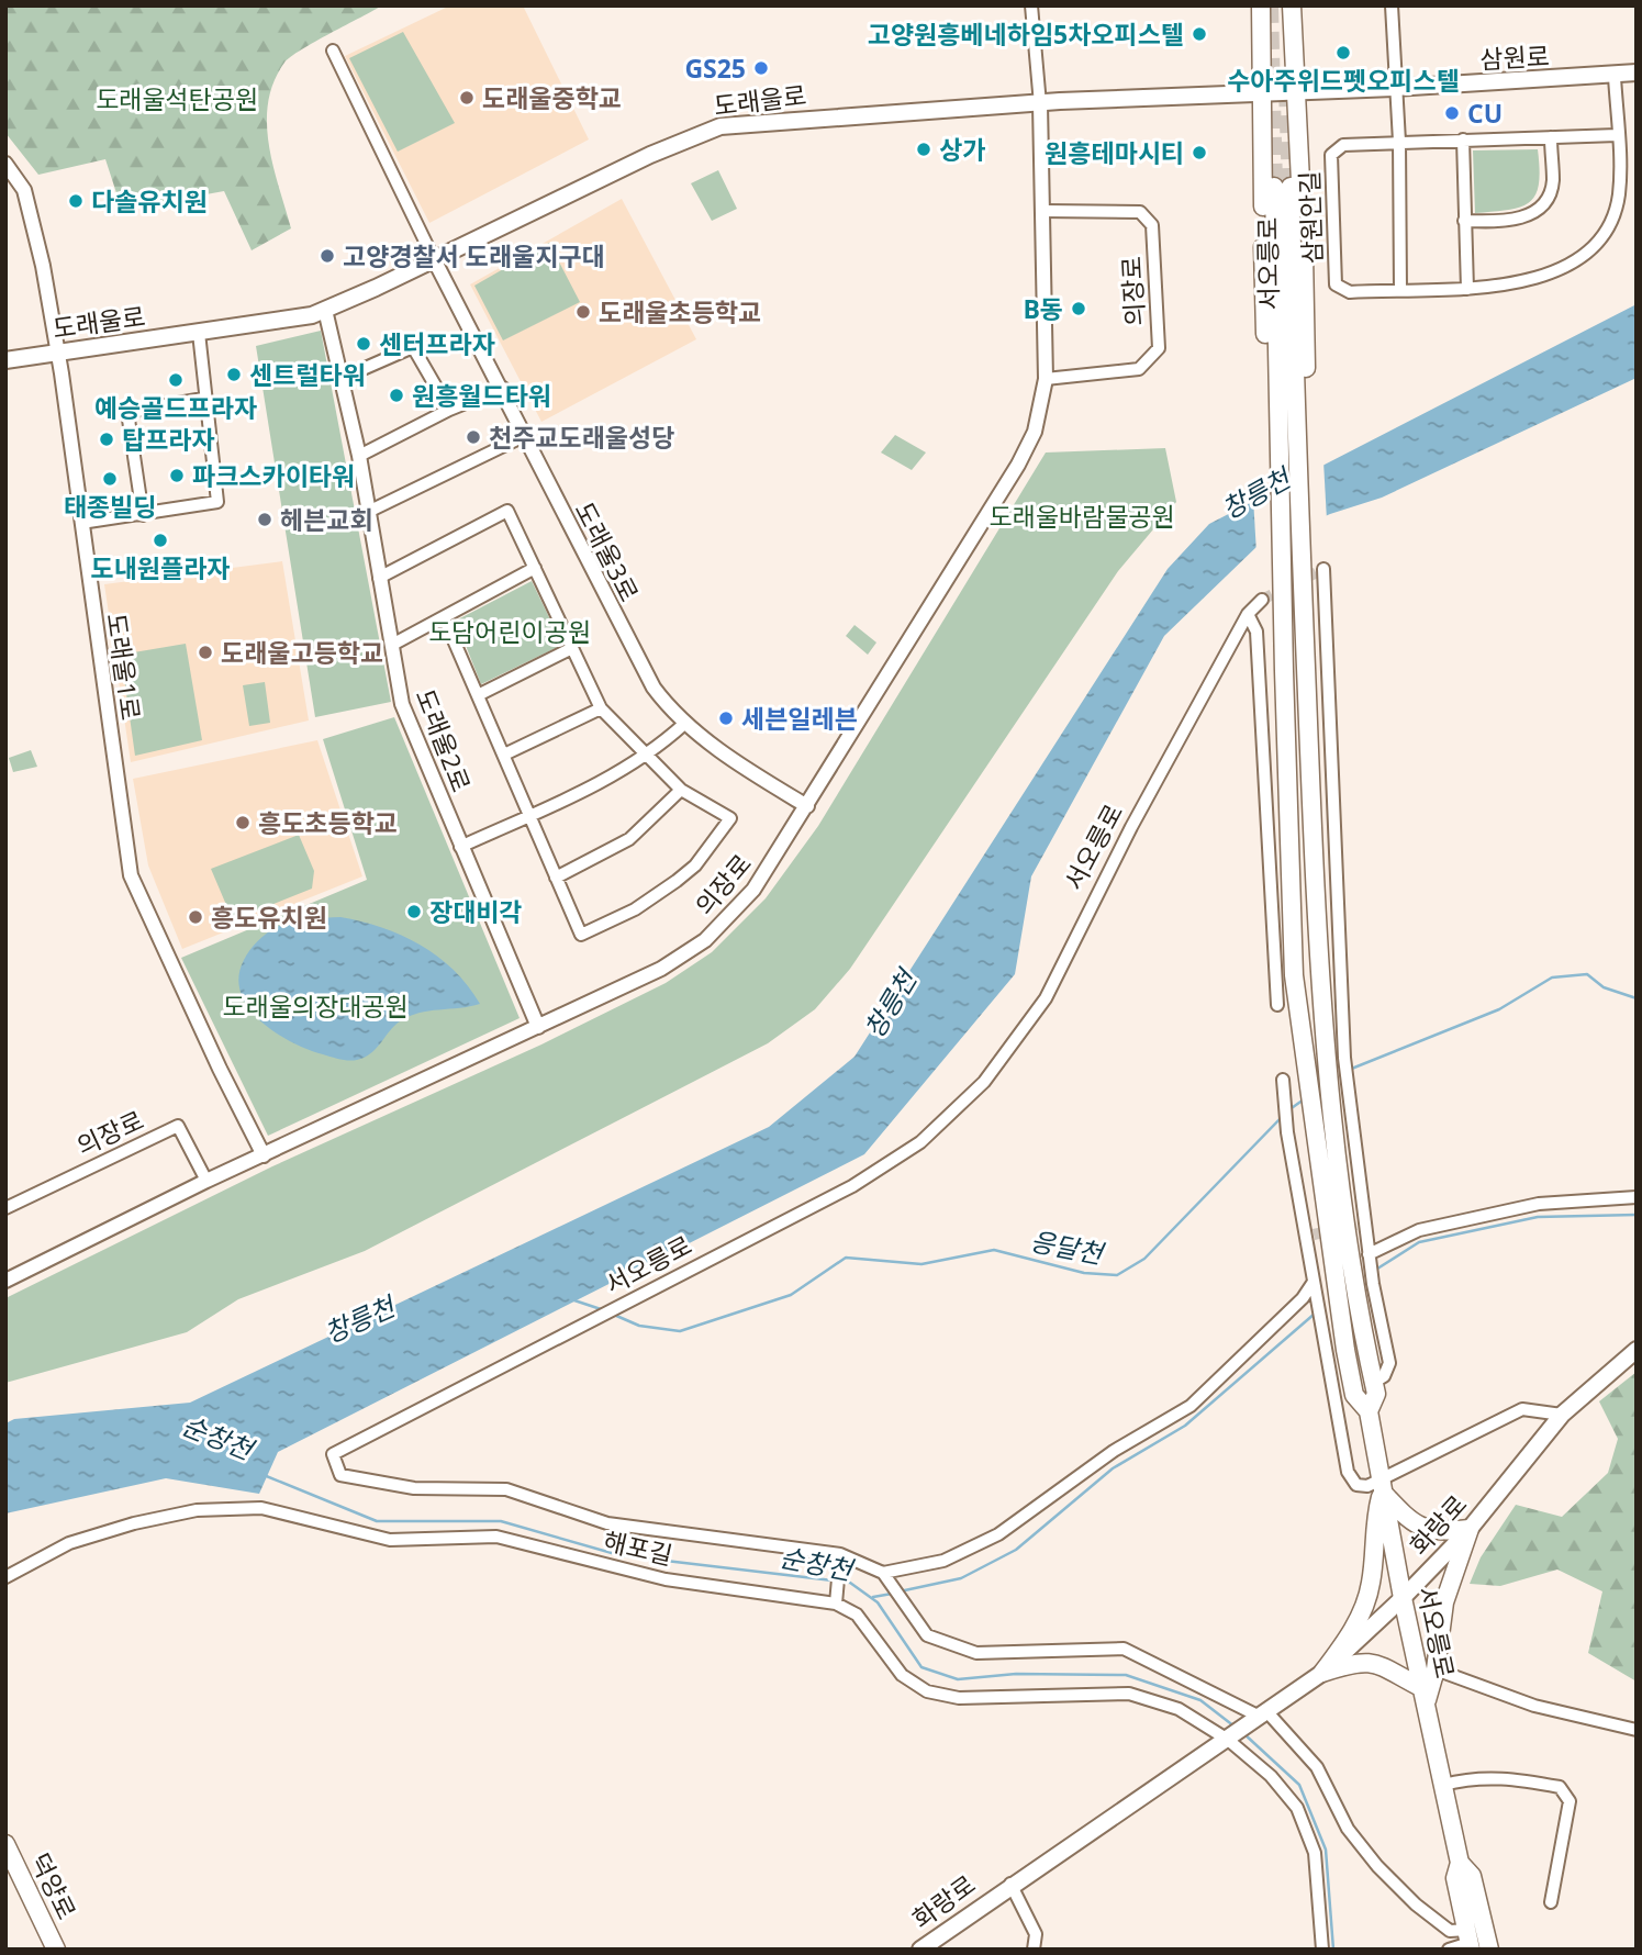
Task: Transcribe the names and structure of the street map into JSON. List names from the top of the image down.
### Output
{
  "streets": {
    "main road": [
      "삼원로",
      "도래울로",
      "서오릉로",
      "화랑로",
      "덕양로"
    ],
    "street": [
      "삼원안길",
      "의장로",
      "도래울3로",
      "도래울1로",
      "도래울2로",
      "해포길"
    ]
  },
  "crossings": [
    ["삼원로", "도래울로"],
    ["삼원로", "삼원안길"],
    ["도래울로", "의장로"],
    ["도래울로", "도래울3로"],
    ["도래울로", "도래울1로"],
    ["도래울로", "도래울2로"],
    ["서오릉로", "화랑로"],
    ["의장로", "도래울3로"],
    ["의장로", "도래울1로"],
    ["의장로", "도래울2로"],
    ["화랑로", "해포길"]
  ],
  "water": ["창릉천", "응달천", "순창천"],
  "parks": [
    "도래울석탄공원",
    "도래울바람물공원",
    "도담어린이공원",
    "도래울의장대공원"
  ],
  "places": [
    "고양원흥베네하임5차오피스텔",
    "수아주위드펫오피스텔",
    "GS25",
    "도래울중학교",
    "CU",
    "상가",
    "원흥테마시티",
    "다솔유치원",
    "고양경찰서 도래울지구대",
    "B동",
    "도래울초등학교",
    "센터프라자",
    "센트럴타워",
    "예승골드프라자",
    "원흥월드타워",
    "천주교도래울성당",
    "탑프라자",
    "파크스카이타워",
    "태종빌딩",
    "헤븐교회",
    "도내원플라자",
    "도래울고등학교",
    "세븐일레븐",
    "흥도초등학교",
    "장대비각",
    "흥도유치원"
  ]
}
